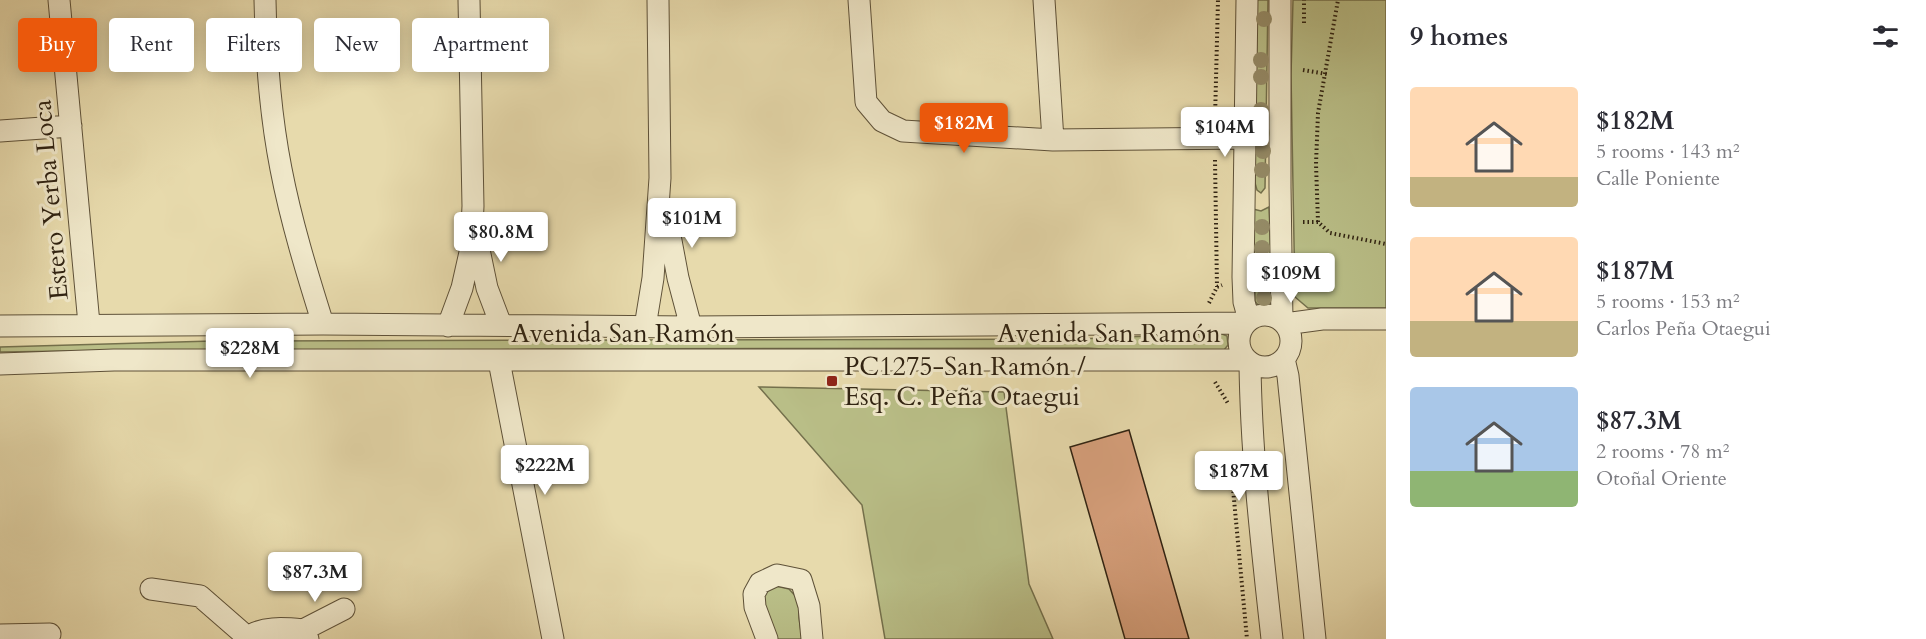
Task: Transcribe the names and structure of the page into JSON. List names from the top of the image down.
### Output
{
  "streets": {
    "street": ["Estero Yerba Loca", "Avenida San Ramón"]
  },
  "crossings": [
    ["Estero Yerba Loca", "Avenida San Ramón"]
  ],
  "places": {
    "transit": ["PC1275-San Ramón / Esq. C. Peña Otaegui"]
  },
  "page": {
    "heading": "9 homes",
    "chip": [
      "Buy",
      "Rent",
      "Filters",
      "New",
      "Apartment"
    ],
    "list": [
      {
        "name": "$182M",
        "note": "5 rooms · 143 m² · Calle Poniente"
      },
      {
        "name": "$187M",
        "note": "5 rooms · 153 m² · Carlos Peña Otaegui"
      },
      {
        "name": "$87.3M",
        "note": "2 rooms · 78 m² · Otoñal Oriente"
      }
    ],
    "price": [
      "$182M",
      "$104M",
      "$101M",
      "$80.8M",
      "$109M",
      "$228M",
      "$222M",
      "$187M",
      "$87.3M"
    ]
  }
}
